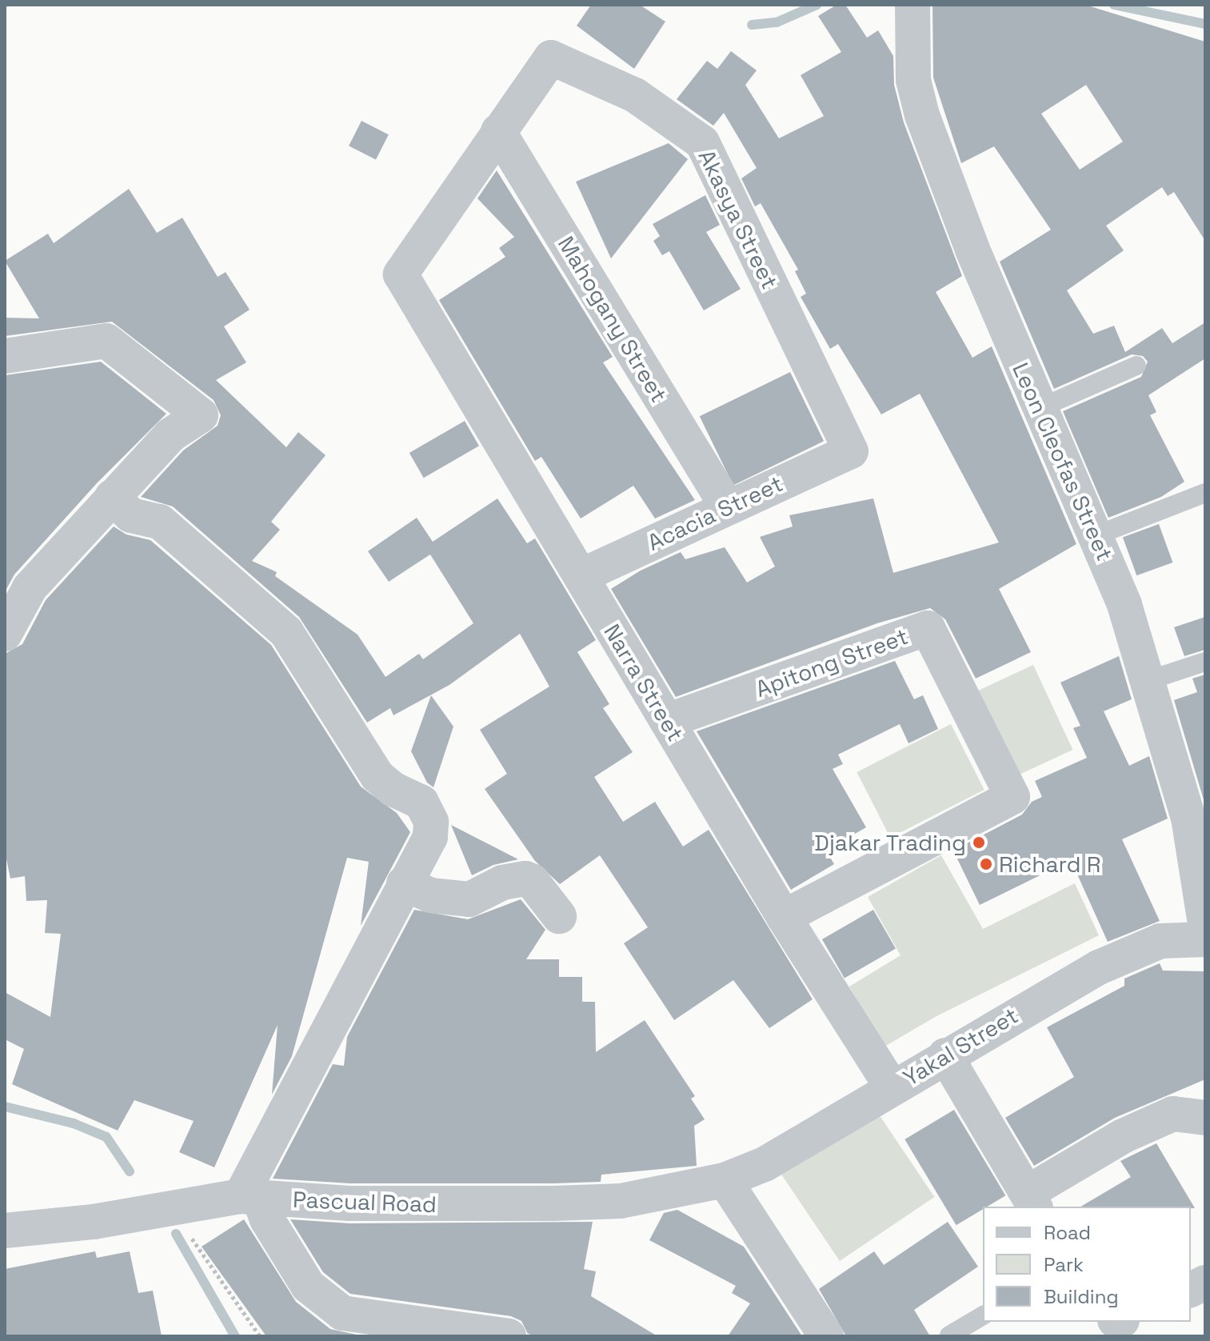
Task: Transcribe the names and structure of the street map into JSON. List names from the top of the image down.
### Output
{
  "streets": {
    "street": [
      "Akasya Street",
      "Mahogany Street",
      "Leon Cleofas Street",
      "Acacia Street",
      "Apitong Street",
      "Narra Street",
      "Yakal Street",
      "Pascual Road"
    ]
  },
  "crossings": [
    ["Akasya Street", "Mahogany Street"],
    ["Akasya Street", "Acacia Street"],
    ["Akasya Street", "Narra Street"],
    ["Mahogany Street", "Acacia Street"],
    ["Mahogany Street", "Narra Street"],
    ["Acacia Street", "Narra Street"],
    ["Apitong Street", "Narra Street"],
    ["Narra Street", "Yakal Street"],
    ["Yakal Street", "Pascual Road"]
  ],
  "places": ["Djakar Trading", "Richard R"],
  "legend": ["Road", "Park", "Building"]
}
